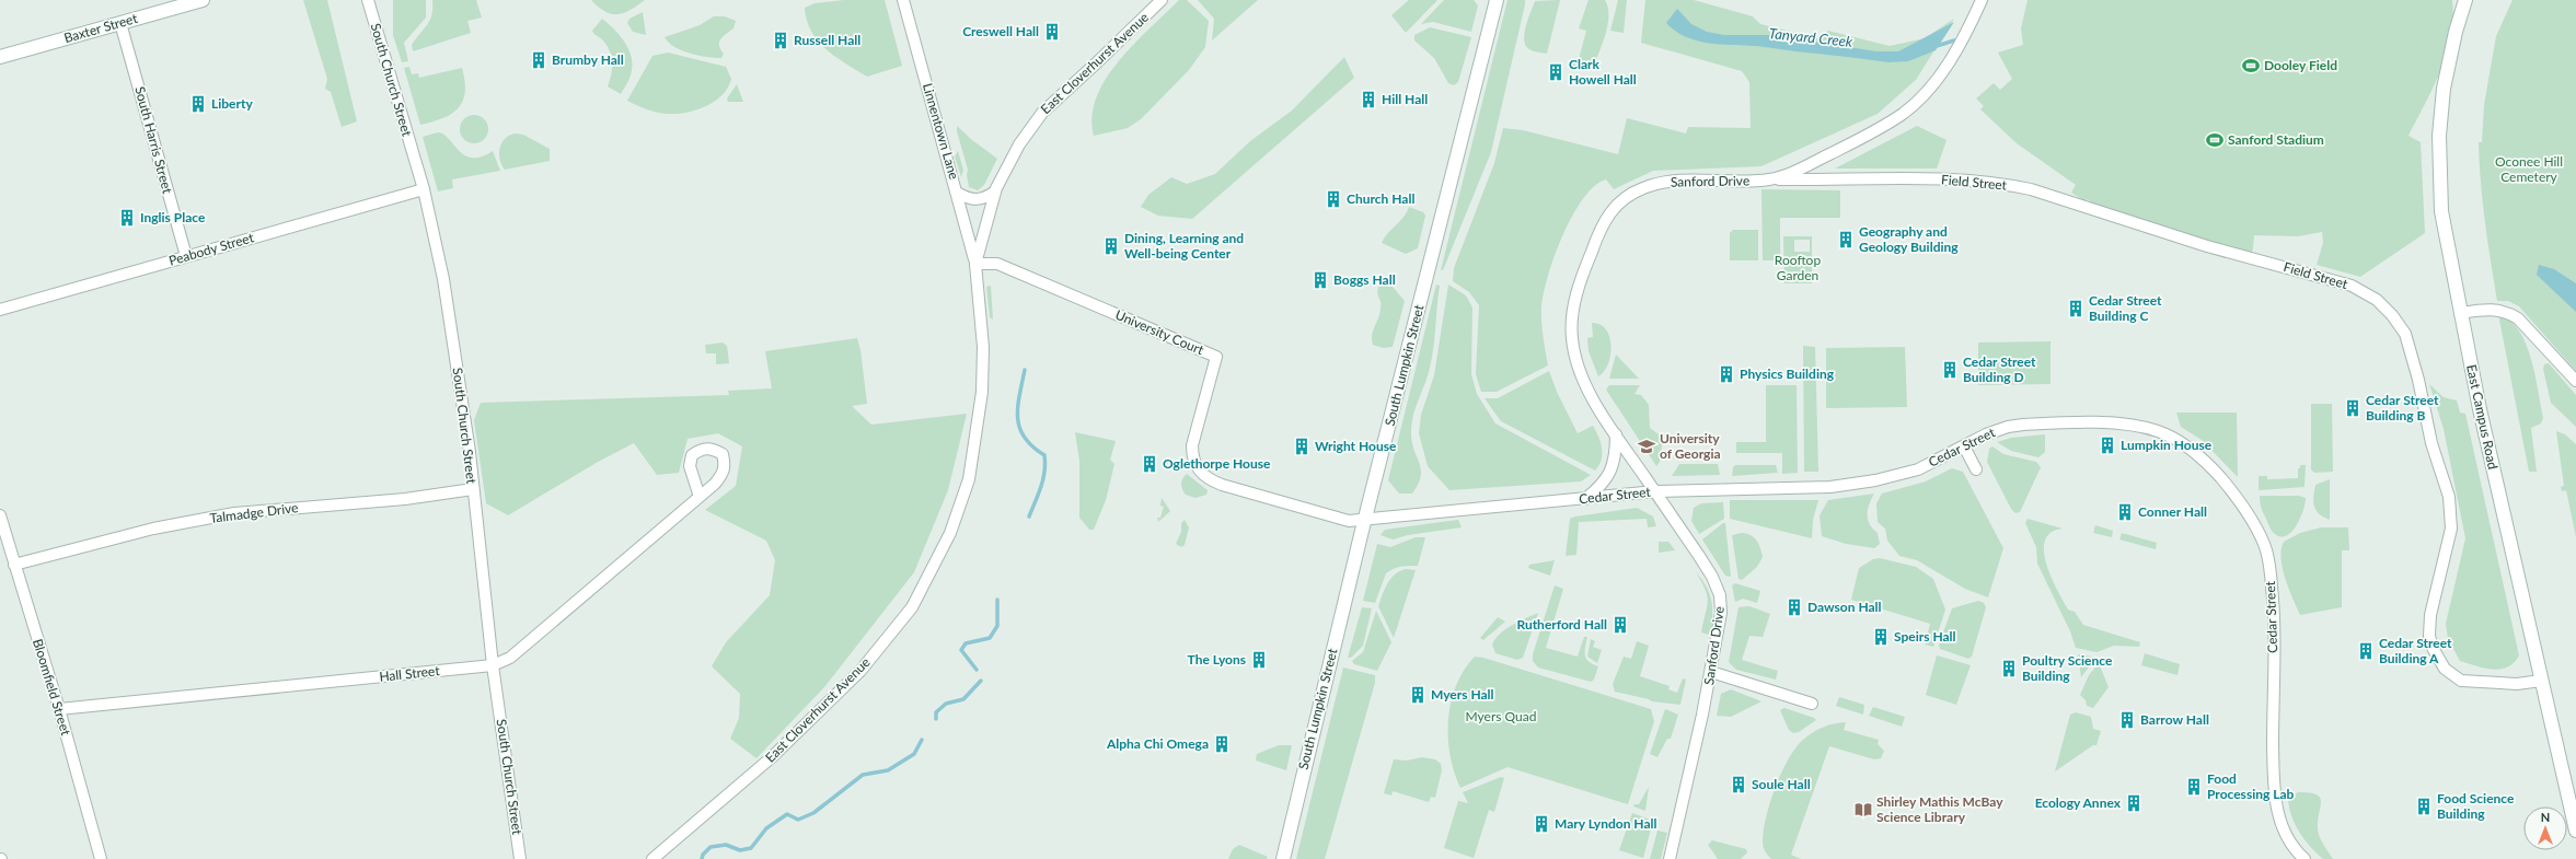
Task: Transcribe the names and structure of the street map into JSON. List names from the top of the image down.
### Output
{
  "streets": {
    "main road": ["Baxter Street", "South Lumpkin Street", "East Campus Road"],
    "street": [
      "East Cloverhurst Avenue",
      "South Church Street",
      "Linnentown Lane",
      "South Harris Street",
      "Sanford Drive",
      "Field Street",
      "Peabody Street",
      "University Court",
      "Cedar Street",
      "Talmadge Drive",
      "Hall Street",
      "Bloomfield Street"
    ]
  },
  "crossings": [
    ["Baxter Street", "South Harris Street"],
    ["East Cloverhurst Avenue", "Linnentown Lane"],
    ["East Cloverhurst Avenue", "University Court"],
    ["South Church Street", "Peabody Street"],
    ["South Church Street", "Talmadge Drive"],
    ["South Church Street", "Hall Street"],
    ["Linnentown Lane", "University Court"],
    ["South Harris Street", "Peabody Street"],
    ["Sanford Drive", "Field Street"],
    ["Sanford Drive", "Cedar Street"],
    ["Field Street", "East Campus Road"],
    ["University Court", "South Lumpkin Street"],
    ["University Court", "Cedar Street"],
    ["South Lumpkin Street", "Cedar Street"],
    ["Talmadge Drive", "Bloomfield Street"],
    ["Hall Street", "Bloomfield Street"]
  ],
  "water": ["Tanyard Creek"],
  "parks": ["Oconee Hill Cemetery", "Rooftop Garden", "Myers Quad"],
  "places": {
    "building": [
      "Creswell Hall",
      "Russell Hall",
      "Brumby Hall",
      "Clark Howell Hall",
      "Hill Hall",
      "Liberty",
      "Church Hall",
      "Inglis Place",
      "Geography and Geology Building",
      "Dining, Learning and Well-being Center",
      "Boggs Hall",
      "Cedar Street Building C",
      "Cedar Street Building D",
      "Physics Building",
      "Cedar Street Building B",
      "Lumpkin House",
      "Wright House",
      "Oglethorpe House",
      "Conner Hall",
      "Dawson Hall",
      "Rutherford Hall",
      "Speirs Hall",
      "Cedar Street Building A",
      "The Lyons",
      "Poultry Science Building",
      "Myers Hall",
      "Barrow Hall",
      "Alpha Chi Omega",
      "Soule Hall",
      "Food Processing Lab",
      "Ecology Annex",
      "Food Science Building",
      "Mary Lyndon Hall"
    ],
    "sports": ["Dooley Field", "Sanford Stadium"],
    "school or university": ["University of Georgia"],
    "library": ["Shirley Mathis McBay Science Library"]
  },
  "north": "top"
}
